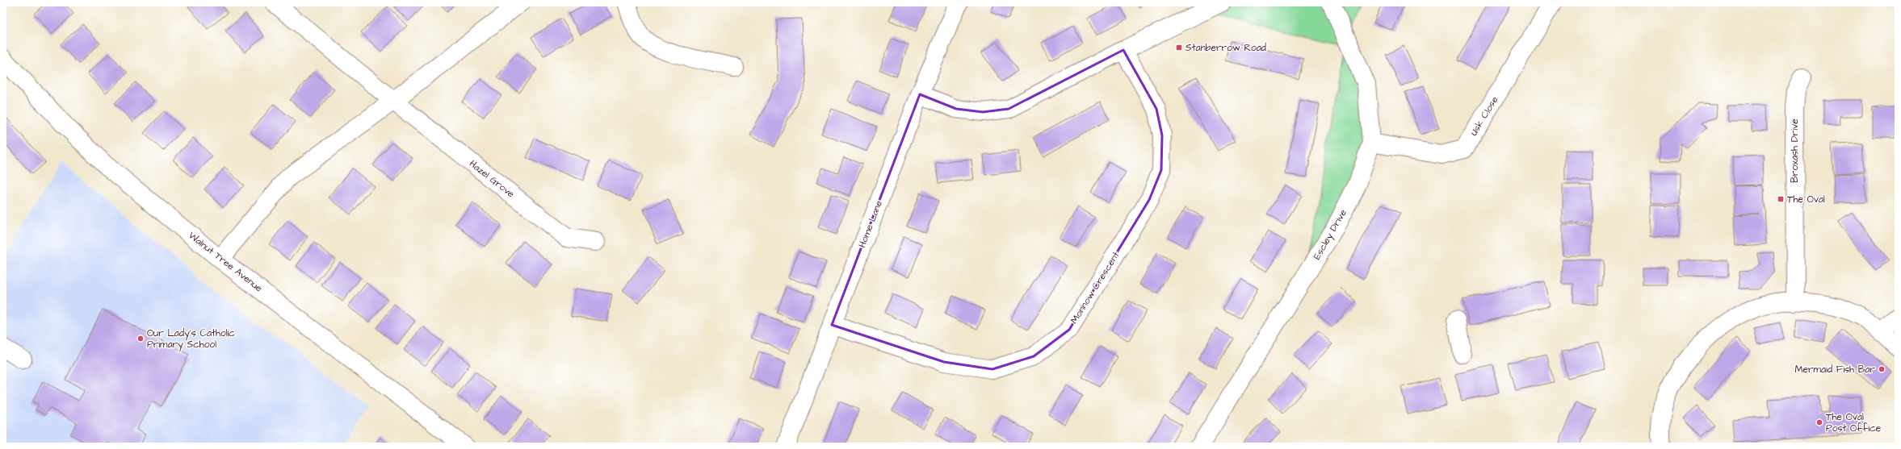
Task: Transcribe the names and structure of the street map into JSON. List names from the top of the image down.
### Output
{
  "streets": {
    "street": [
      "Usk Close",
      "Broxash Drive",
      "Hazel Grove",
      "Home Lane",
      "Escley Drive",
      "Walnut Tree Avenue",
      "Monnow Crescent"
    ]
  },
  "crossings": [
    ["Usk Close", "Escley Drive"],
    ["Home Lane", "Monnow Crescent"]
  ],
  "places": {
    "transit": ["Stanberrow Road", "The Oval"],
    "other": ["Our Lady's Catholic Primary School", "Mermaid Fish Bar", "The Oval Post Office"]
  }
}
